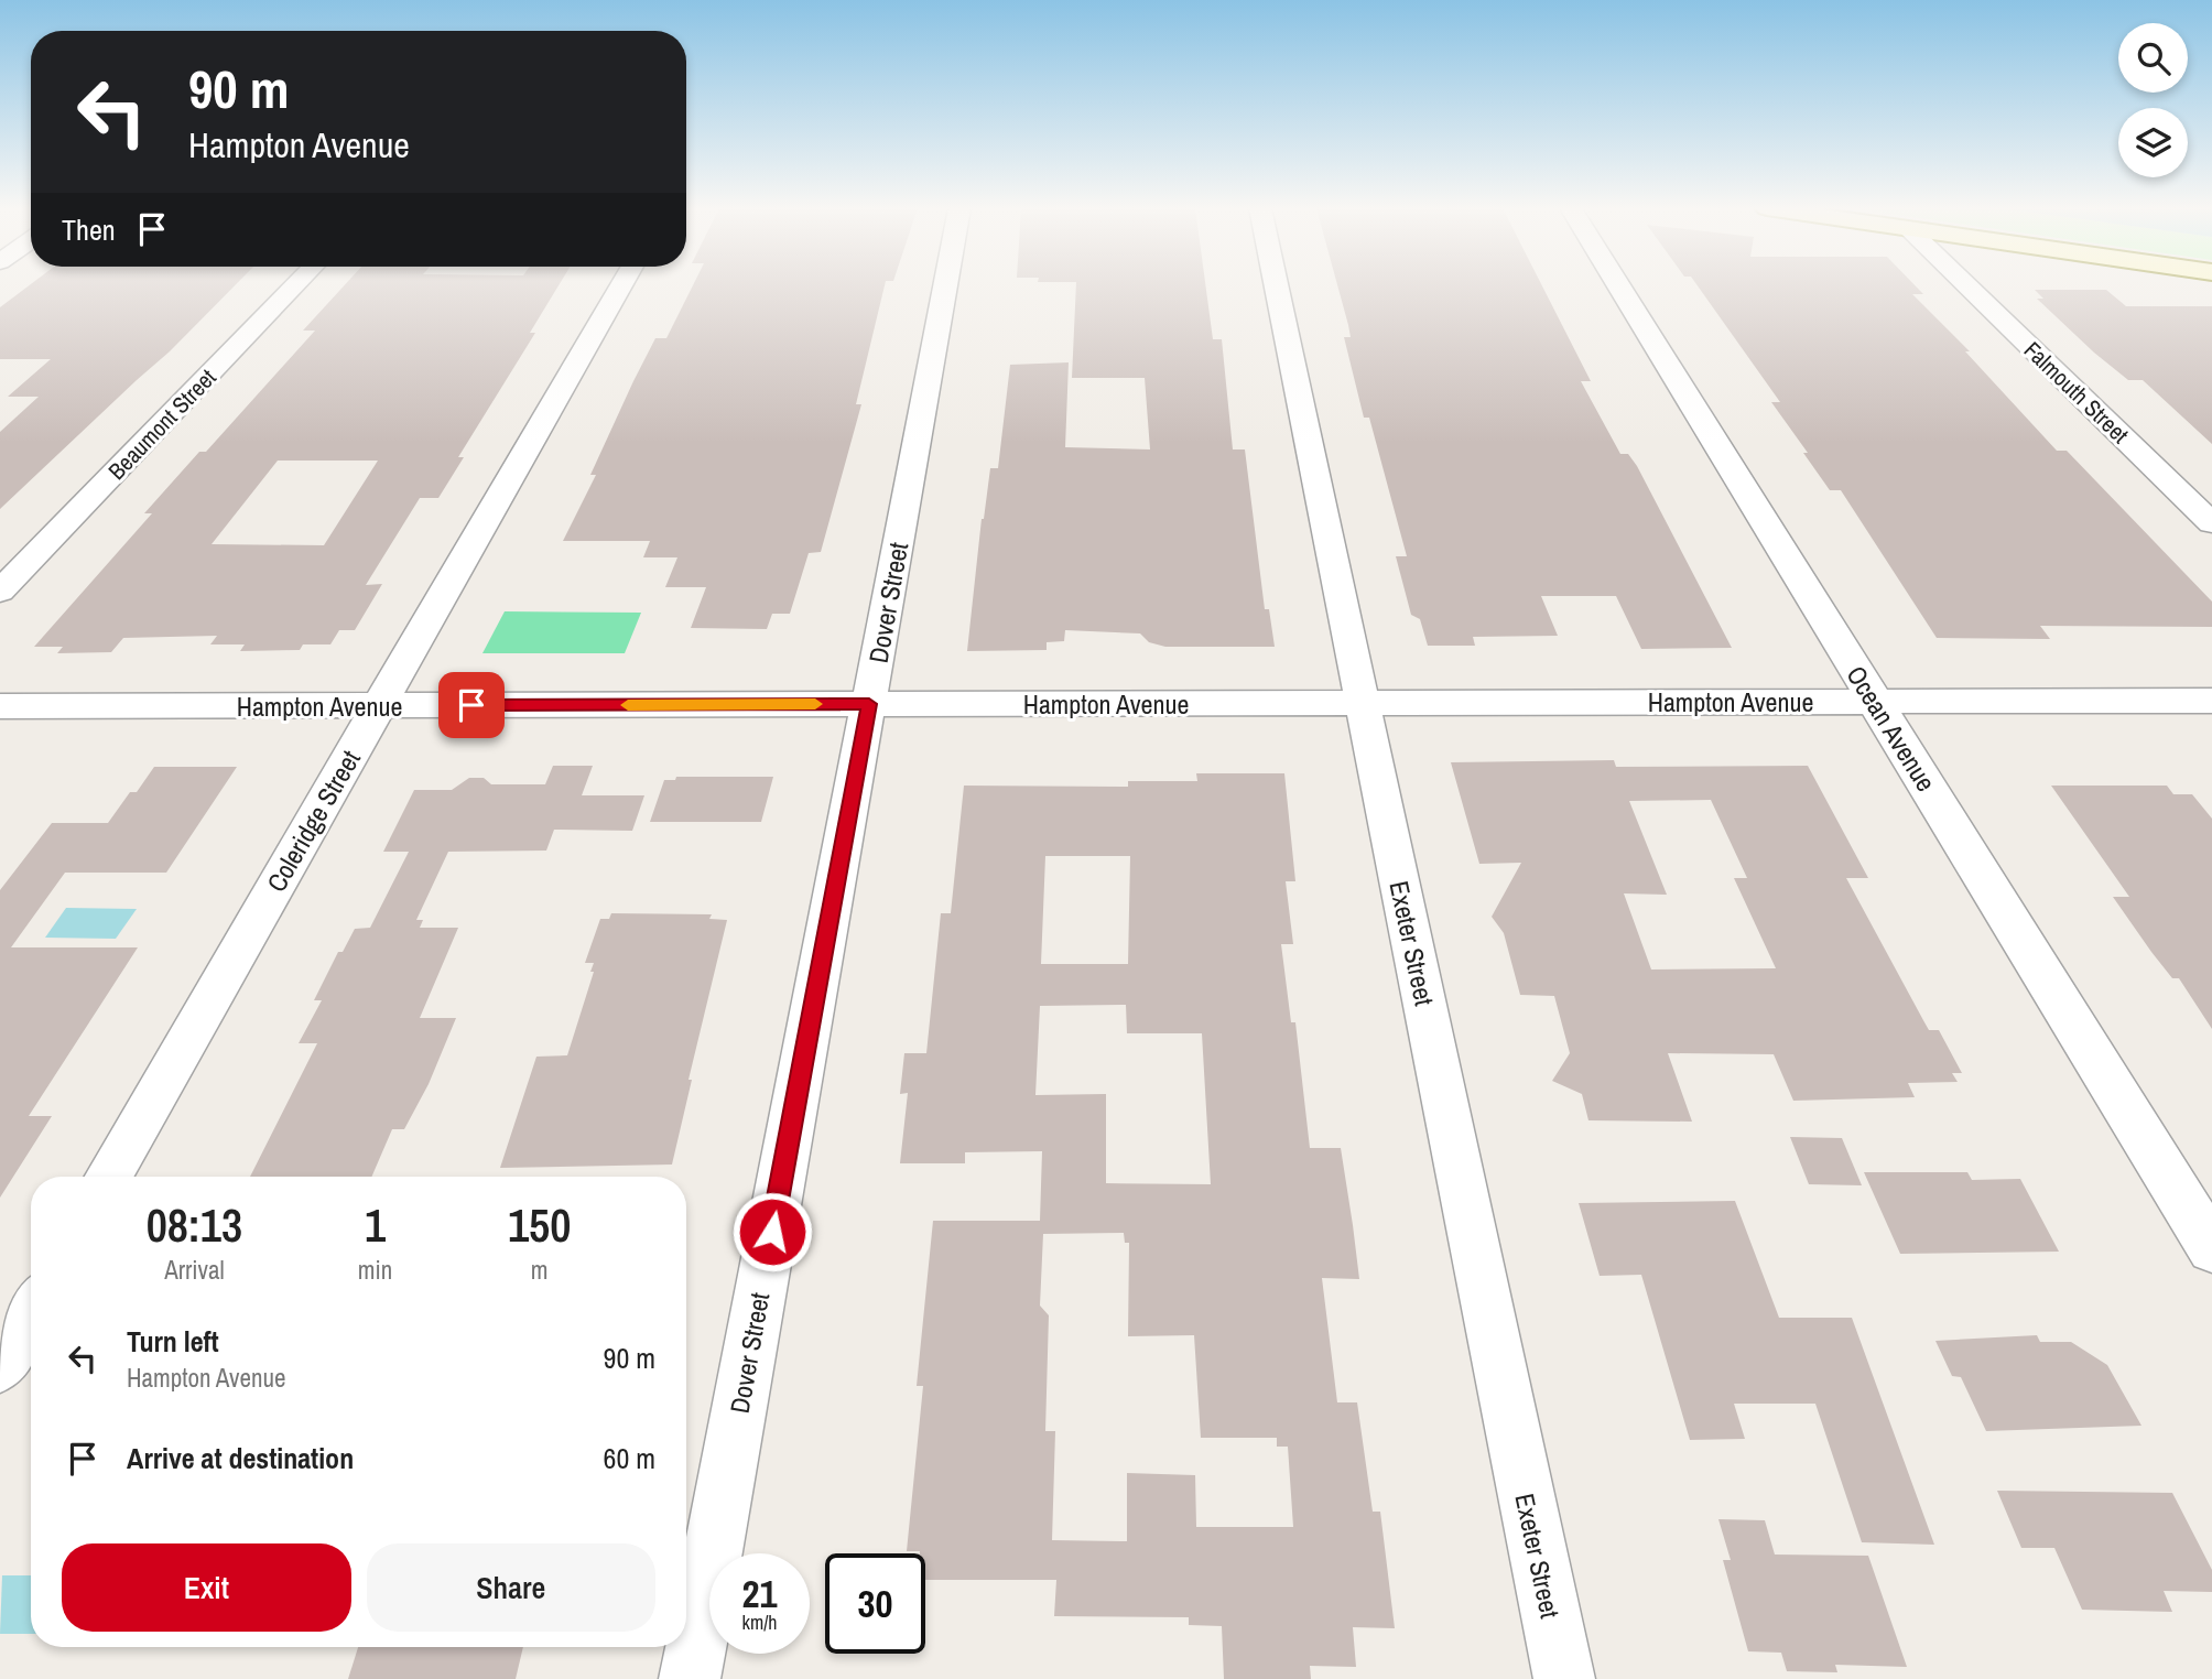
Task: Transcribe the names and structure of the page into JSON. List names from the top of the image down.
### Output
{
  "streets": {
    "street": [
      "Falmouth Street",
      "Beaumont Street",
      "Dover Street",
      "Hampton Avenue",
      "Ocean Avenue",
      "Coleridge Street",
      "Exeter Street"
    ]
  },
  "crossings": [
    ["Dover Street", "Hampton Avenue"],
    ["Hampton Avenue", "Ocean Avenue"],
    ["Hampton Avenue", "Coleridge Street"],
    ["Hampton Avenue", "Exeter Street"]
  ],
  "page": {
    "turn": ["90 m", "Hampton Avenue"],
    "then": "Then",
    "eta": [
      "08:13",
      "Arrival",
      "1",
      "min",
      "150",
      "m"
    ],
    "list": [
      {
        "name": "Turn left",
        "note": "Hampton Avenue",
        "value": "90 m"
      },
      {
        "name": "Arrive at destination",
        "value": "60 m"
      }
    ],
    "buttons": ["Exit", "Share"],
    "speed": "21 km/h",
    "limit": "30"
  }
}
